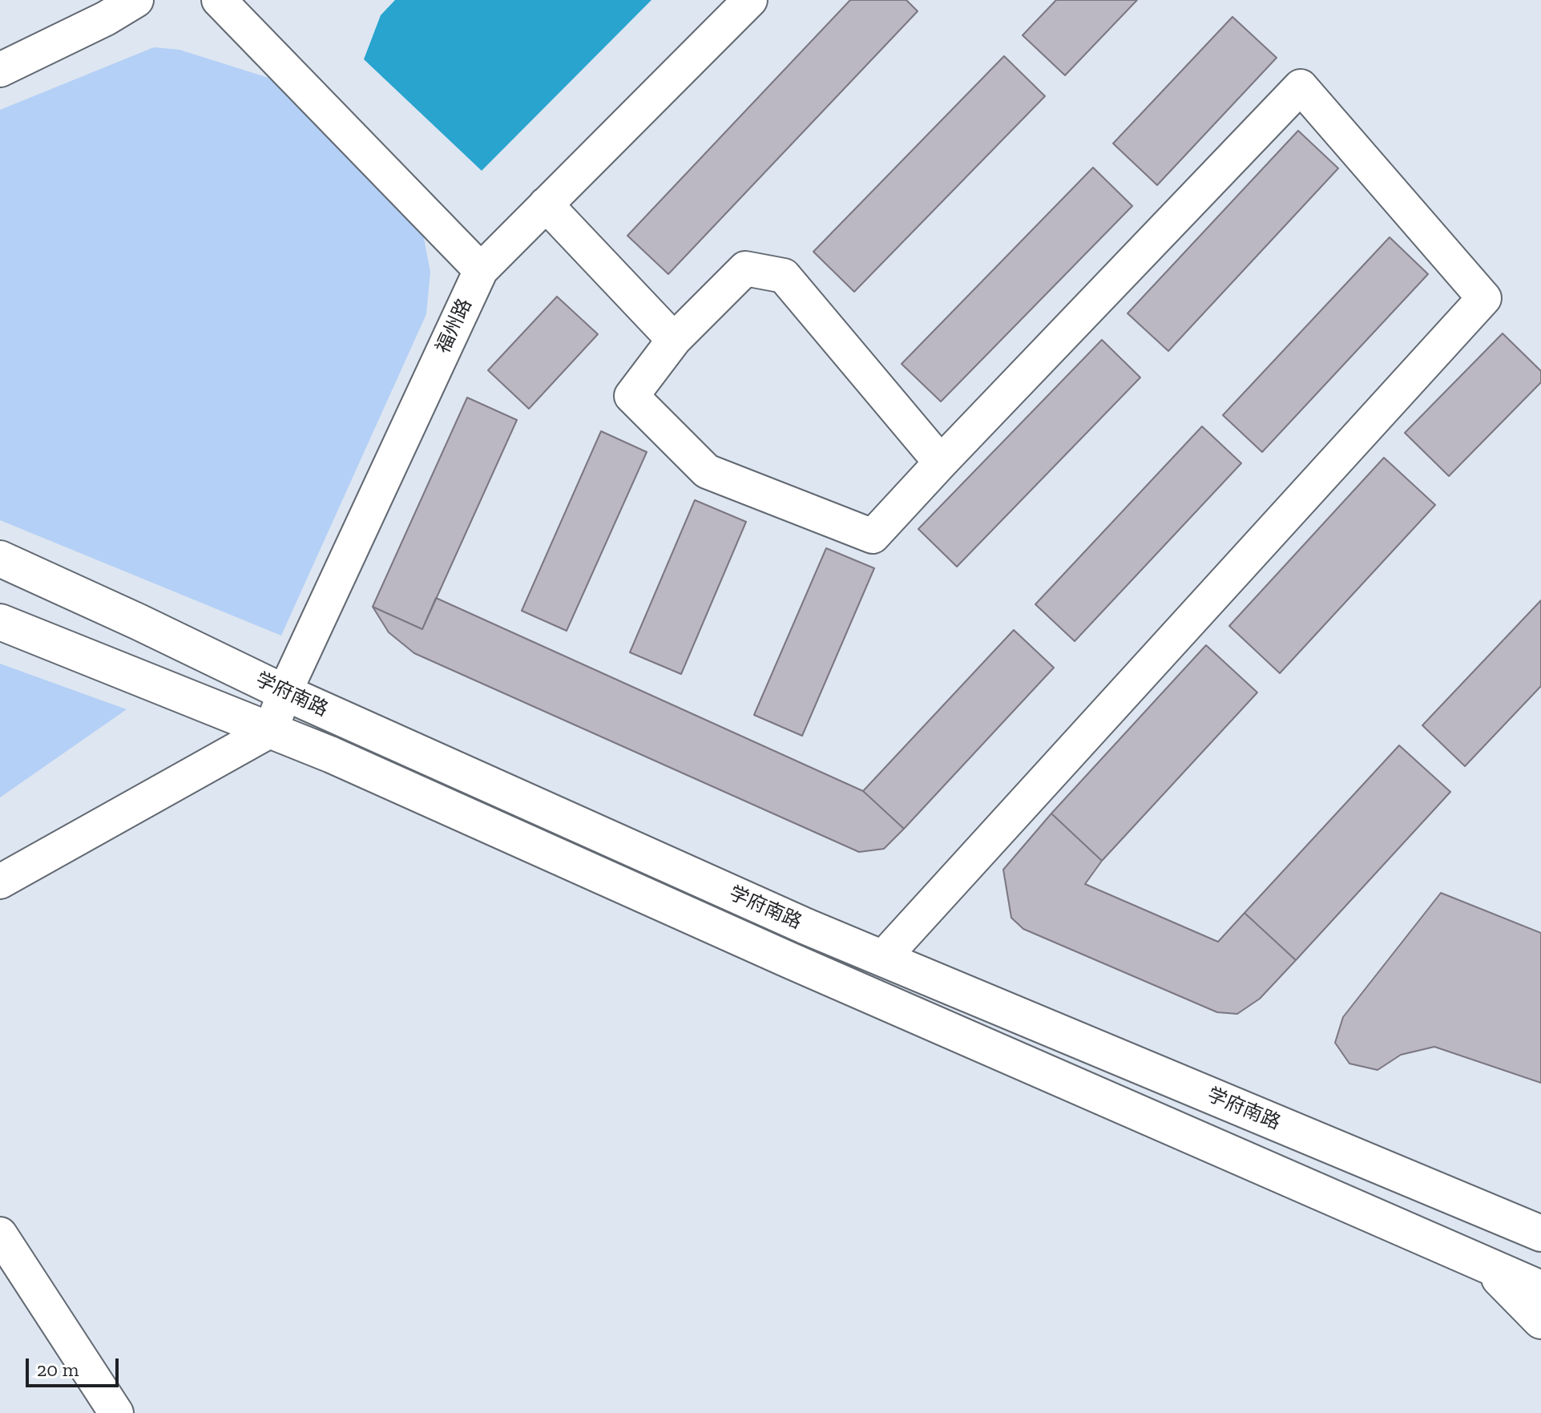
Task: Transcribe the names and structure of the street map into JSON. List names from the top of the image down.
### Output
{
  "streets": {
    "main road": ["学府南路"],
    "street": ["福州路"]
  },
  "crossings": [
    ["福州路", "学府南路"]
  ],
  "scale_bar": "20 m"
}
